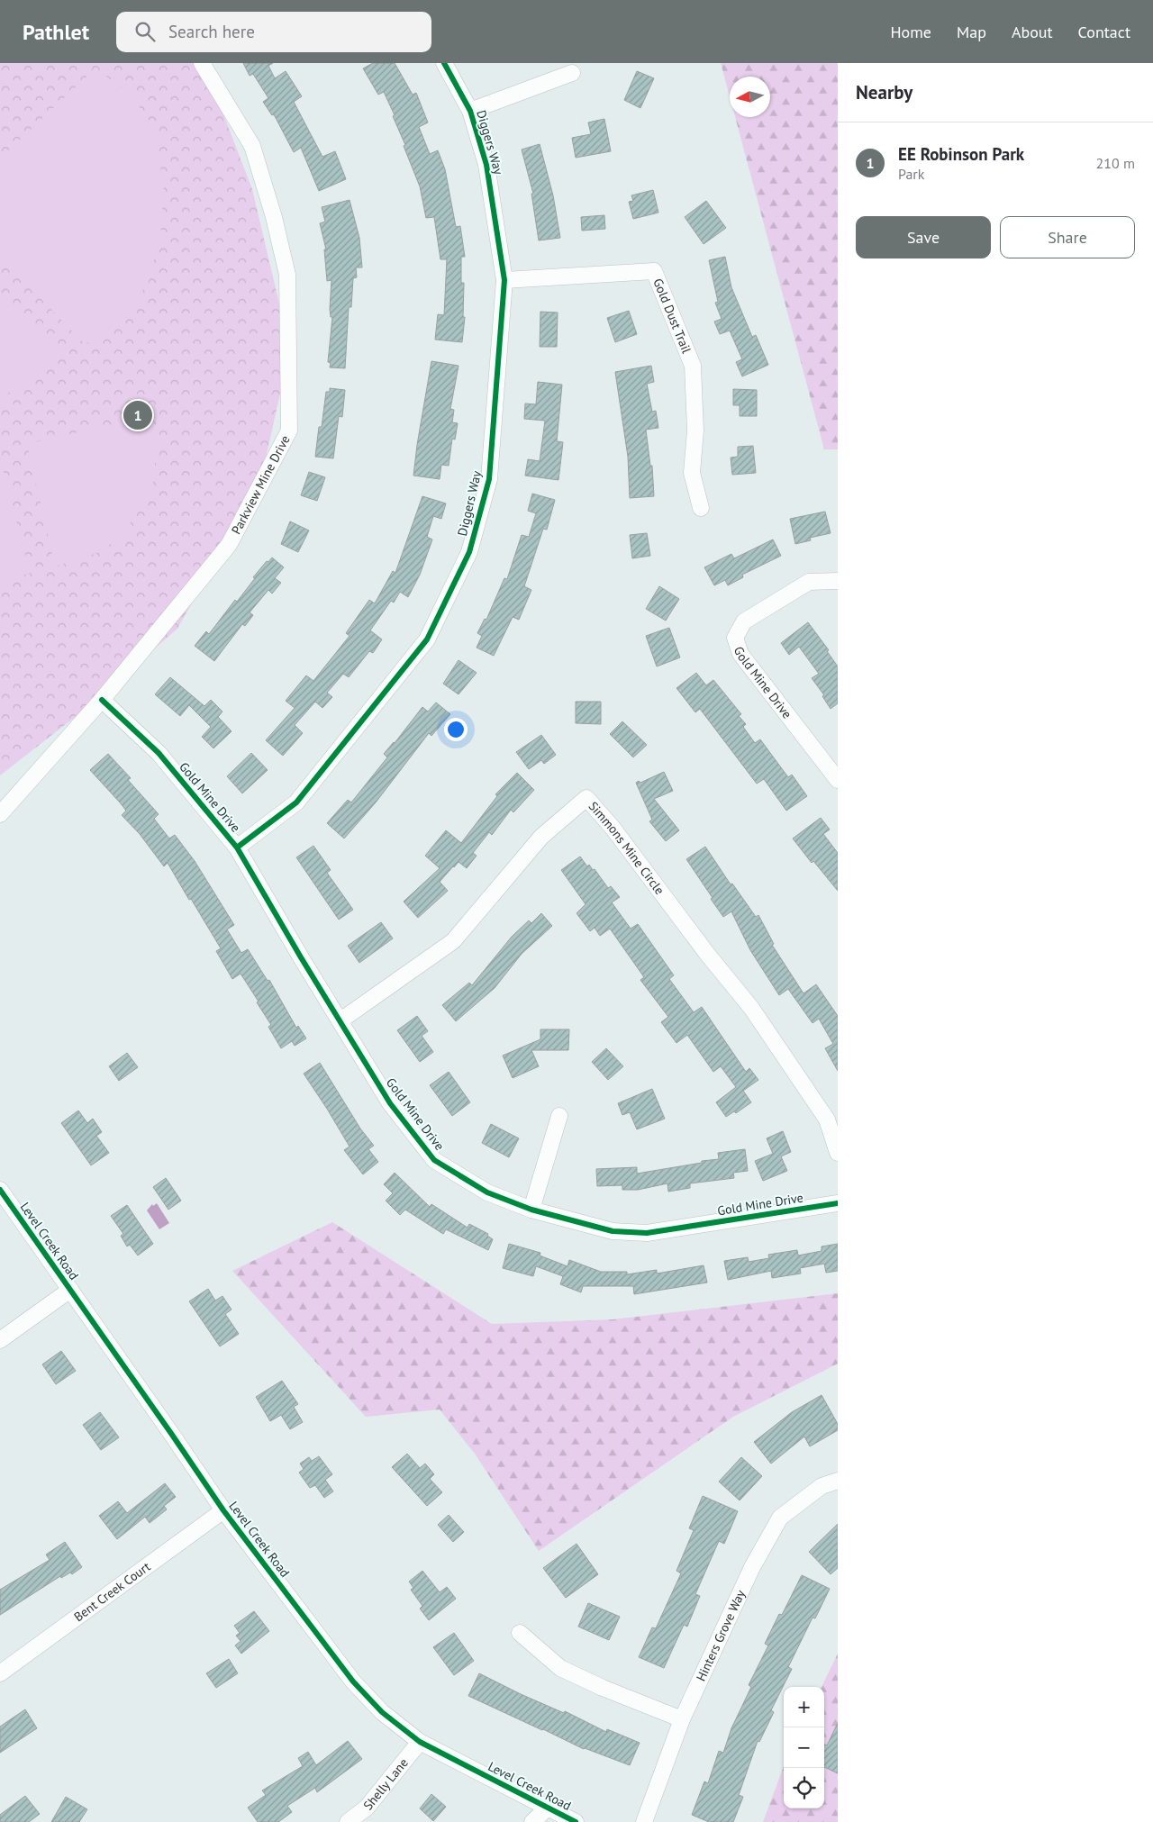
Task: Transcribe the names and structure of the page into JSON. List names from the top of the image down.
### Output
{
  "streets": {
    "street": [
      "Diggers Way",
      "Gold Dust Trail",
      "Parkview Mine Drive",
      "Gold Mine Drive",
      "Simmons Mine Circle",
      "Level Creek Road",
      "Bent Creek Court",
      "Hinters Grove Way",
      "Shelly Lane"
    ]
  },
  "crossings": [
    ["Diggers Way", "Gold Dust Trail"],
    ["Diggers Way", "Gold Mine Drive"],
    ["Parkview Mine Drive", "Gold Mine Drive"],
    ["Gold Mine Drive", "Simmons Mine Circle"],
    ["Level Creek Road", "Bent Creek Court"],
    ["Level Creek Road", "Shelly Lane"]
  ],
  "north": "left",
  "page": {
    "header": "Pathlet",
    "search": "Search here",
    "nav": [
      "Home",
      "Map",
      "About",
      "Contact"
    ],
    "heading": "Nearby",
    "list": [
      {
        "mark": "1",
        "name": "EE Robinson Park",
        "note": "Park",
        "value": "210 m"
      }
    ],
    "buttons": ["Save", "Share"],
    "pins": "1",
    "map_buttons": ["+", "−"]
  }
}
